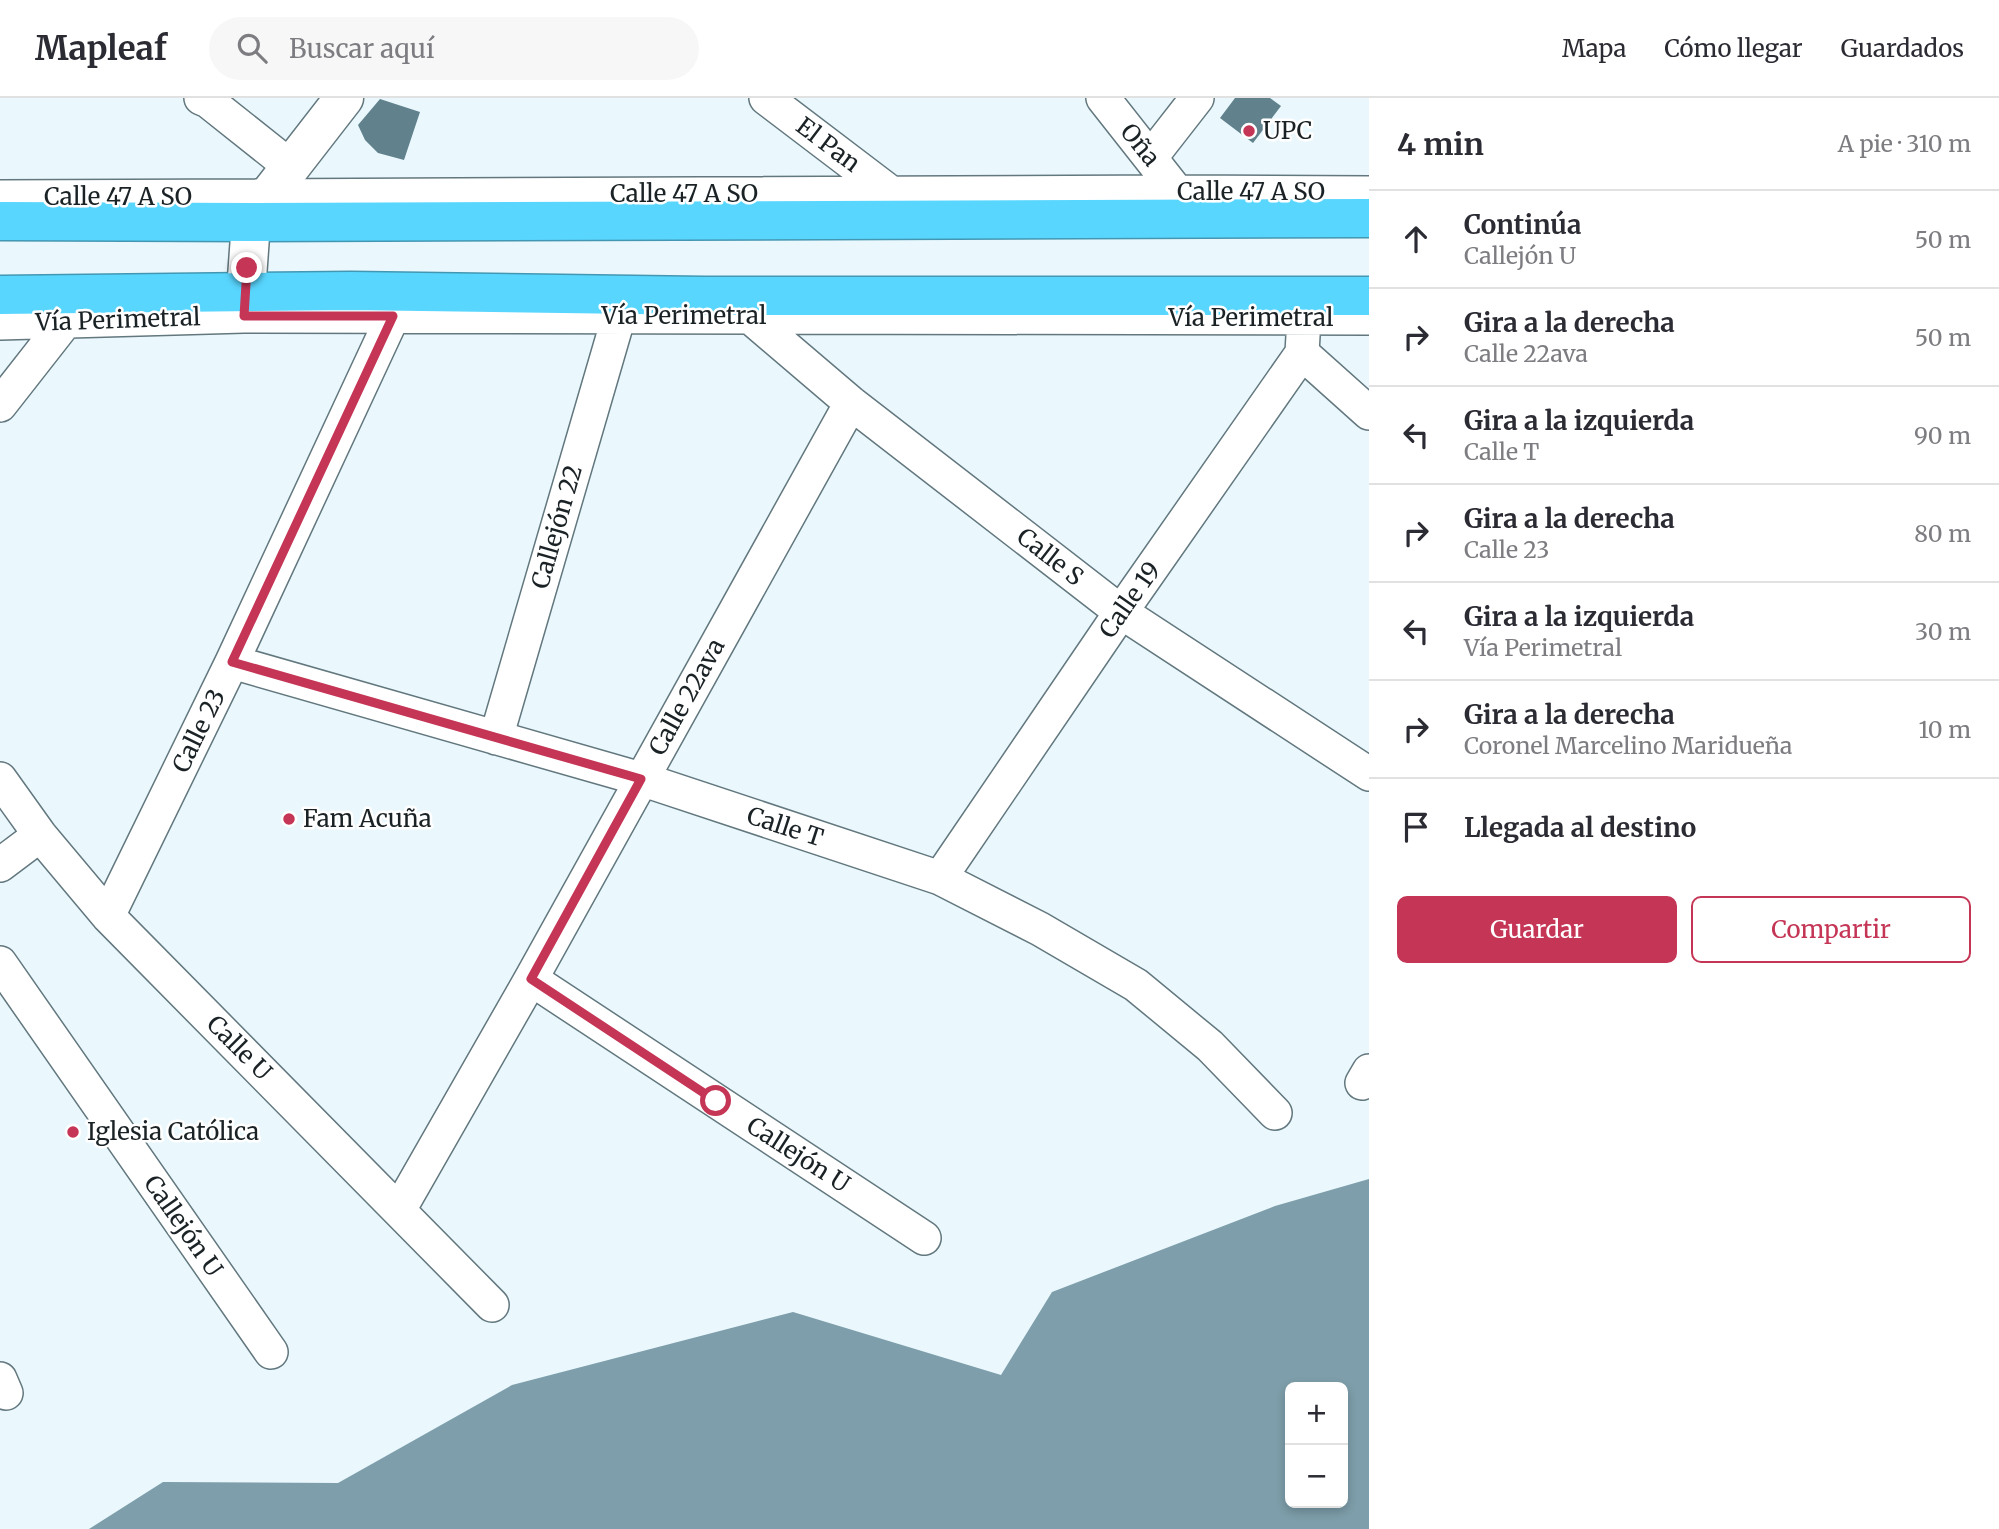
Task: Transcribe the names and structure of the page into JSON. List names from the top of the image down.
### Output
{
  "streets": {
    "highway": ["Vía Perimetral"],
    "street": [
      "El Pan",
      "Oña",
      "Calle 47 A SO",
      "Callejón 22",
      "Calle S",
      "Calle 19",
      "Calle 22ava",
      "Calle 23",
      "Calle T",
      "Calle U",
      "Callejón U"
    ]
  },
  "crossings": [
    ["El Pan", "Calle 47 A SO"],
    ["Oña", "Calle 47 A SO"],
    ["Vía Perimetral", "Callejón 22"],
    ["Vía Perimetral", "Calle S"],
    ["Vía Perimetral", "Calle 23"],
    ["Callejón 22", "Calle T"],
    ["Calle S", "Calle 19"],
    ["Calle S", "Calle 22ava"],
    ["Calle 19", "Calle T"],
    ["Calle 22ava", "Calle T"],
    ["Calle 22ava", "Calle U"],
    ["Calle 22ava", "Callejón U"],
    ["Calle 23", "Calle T"],
    ["Calle 23", "Calle U"]
  ],
  "places": ["UPC", "Fam Acuña", "Iglesia Católica"],
  "page": {
    "header": "Mapleaf",
    "search": "Buscar aquí",
    "nav": ["Mapa", "Cómo llegar", "Guardados"],
    "heading": ["4 min", "A pie · 310 m"],
    "list": [
      ["Continúa", "Callejón U", "50 m"],
      ["Gira a la derecha", "Calle 22ava", "50 m"],
      ["Gira a la izquierda", "Calle T", "90 m"],
      ["Gira a la derecha", "Calle 23", "80 m"],
      ["Gira a la izquierda", "Vía Perimetral", "30 m"],
      ["Gira a la derecha", "Coronel Marcelino Maridueña", "10 m"],
      "Llegada al destino"
    ],
    "buttons": ["Guardar", "Compartir"],
    "map_buttons": ["+", "−"]
  }
}
